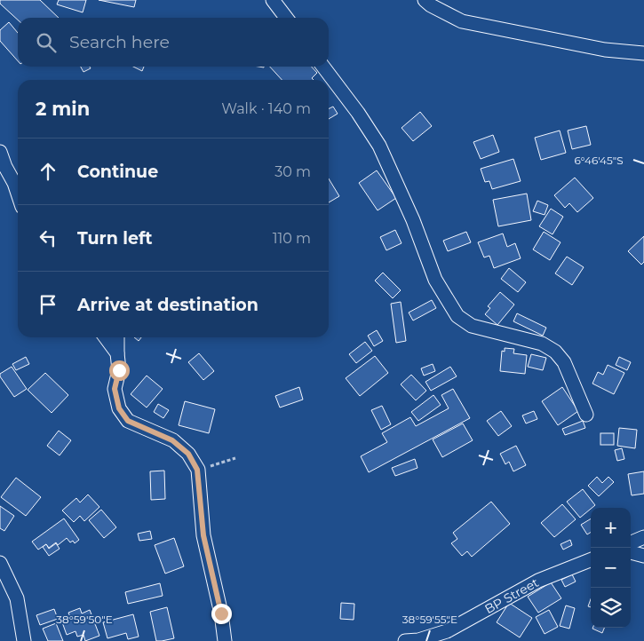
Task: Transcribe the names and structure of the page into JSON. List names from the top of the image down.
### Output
{
  "streets": {
    "street": ["BP Street"]
  },
  "page": {
    "search": "Search here",
    "heading": ["2 min", "Walk · 140 m"],
    "list": [
      ["Continue", "30 m"],
      ["Turn left", "110 m"],
      "Arrive at destination"
    ],
    "map_buttons": ["+", "−"]
  },
  "coordinates": ["6°46'45\"S", "38°59'50\"E", "38°59'55\"E"]
}
